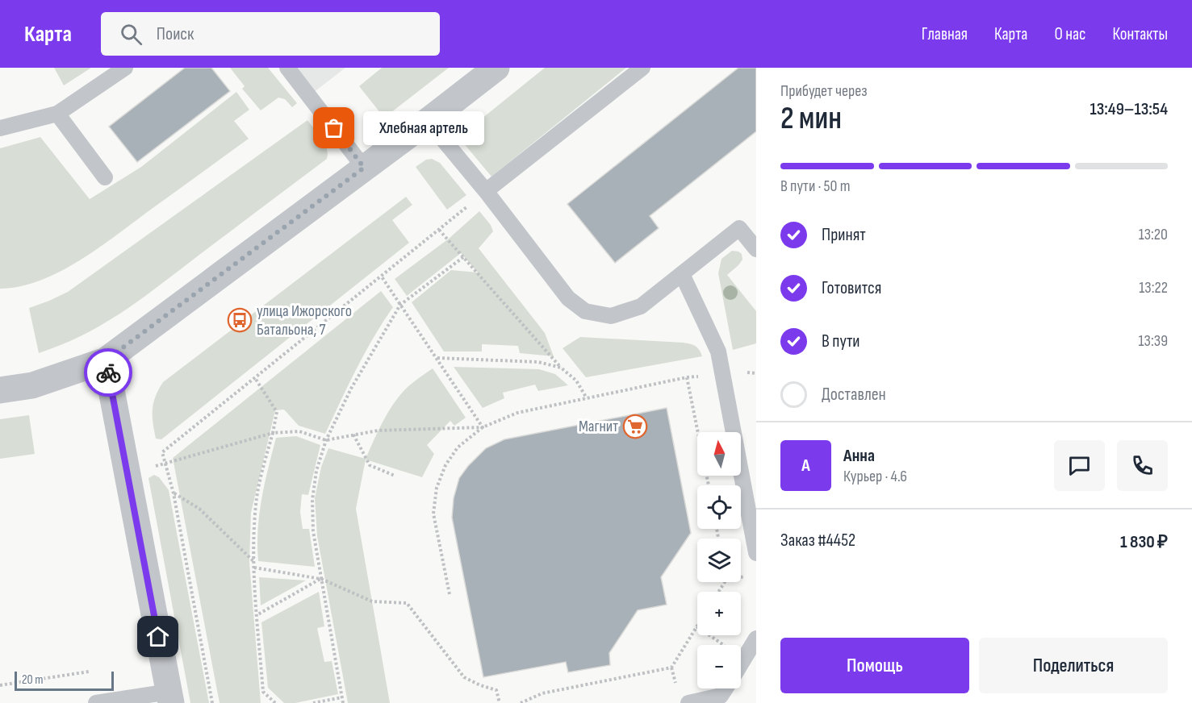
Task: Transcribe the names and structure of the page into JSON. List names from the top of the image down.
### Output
{
  "places": {
    "other": ["Хлебная артель"],
    "bus stop": ["улица Ижорского Батальона, 7"],
    "supermarket": ["Магнит"]
  },
  "scale_bar": "20 m",
  "north": "top",
  "page": {
    "header": "Карта",
    "search": "Поиск",
    "nav": [
      "Главная",
      "Карта",
      "О нас",
      "Контакты"
    ],
    "heading": ["2 мин", "Прибудет через", "13:49–13:54"],
    "panel": [
      "Анна",
      "Курьер · 4.6",
      "Заказ #4452",
      "1 830 ₽"
    ],
    "bubble": "Хлебная артель",
    "bar": "В пути · 50 m",
    "list": [
      ["Принят", "13:20"],
      ["Готовится", "13:22"],
      ["В пути", "13:39"],
      "Доставлен"
    ],
    "map_buttons": ["+", "−"],
    "round": "А",
    "buttons": ["Помощь", "Поделиться"],
    "scale": "20 m"
  }
}
